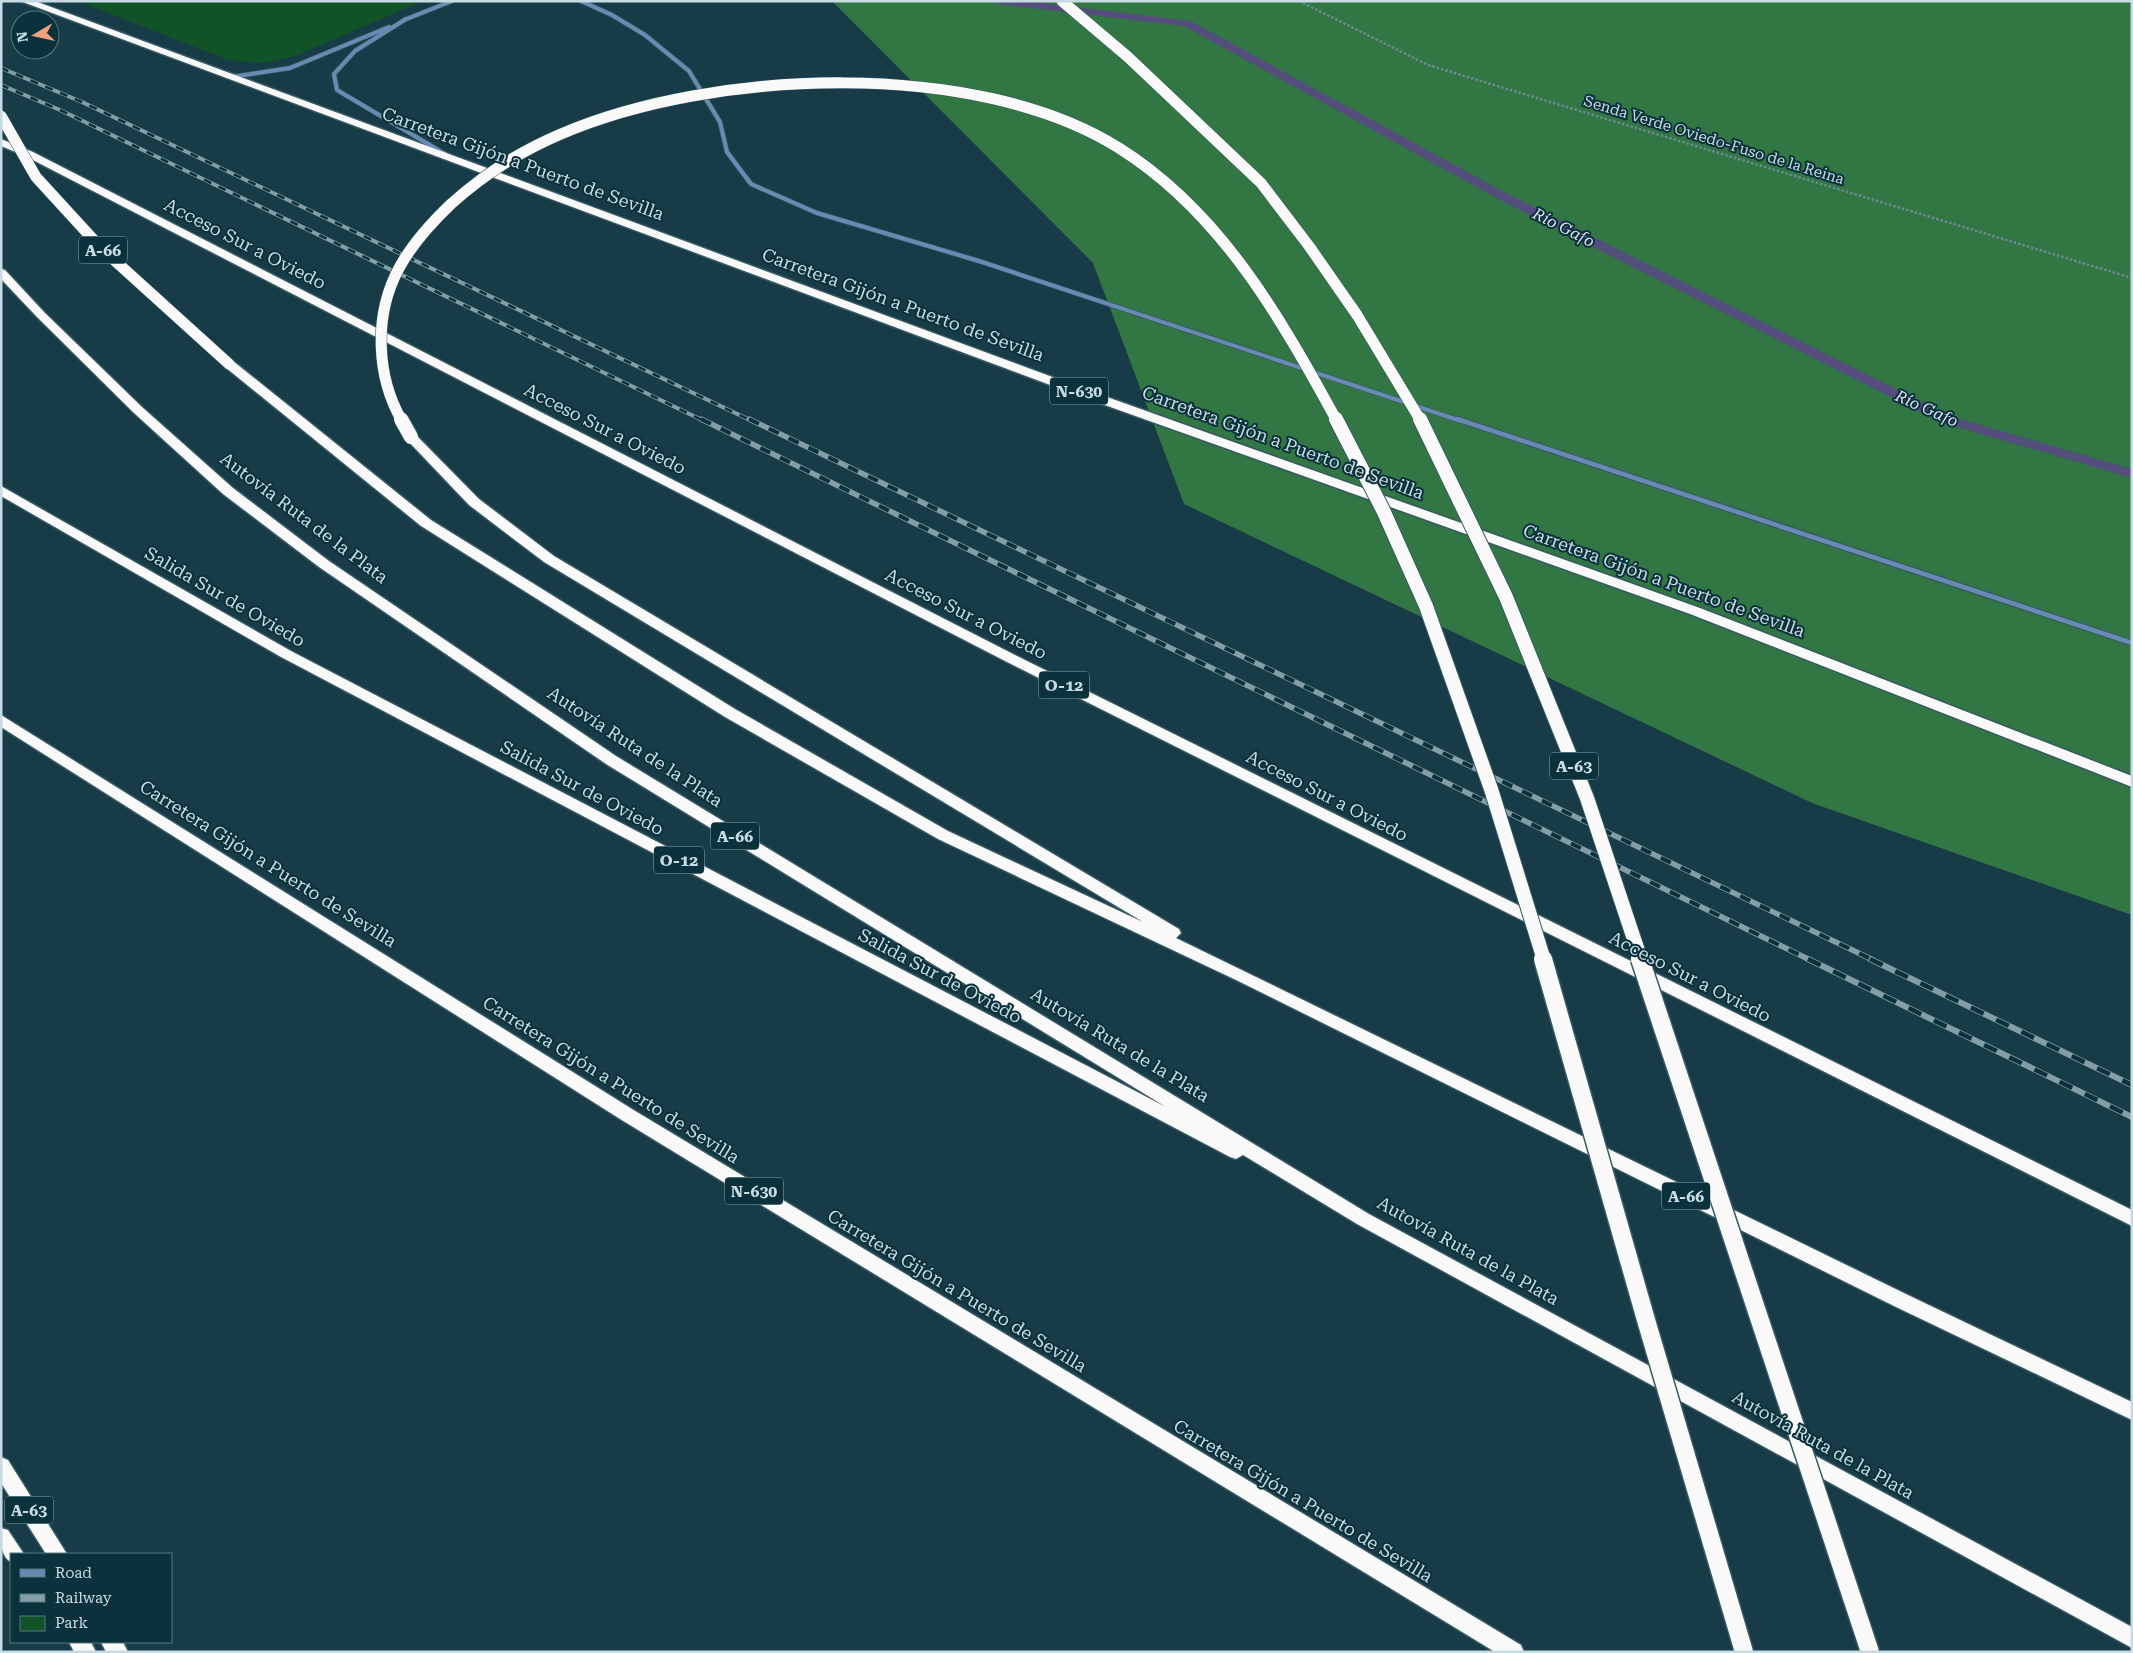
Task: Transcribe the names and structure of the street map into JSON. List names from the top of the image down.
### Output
{
  "streets": {
    "highway": [
      "Carretera Gijón a Puerto de Sevilla",
      "Acceso Sur a Oviedo",
      "A-66",
      "N-630",
      "Autovía Ruta de la Plata",
      "Salida Sur de Oviedo",
      "O-12",
      "A-63"
    ],
    "path": ["Senda Verde Oviedo-Fuso de la Reina"]
  },
  "crossings": [
    ["Autovía Ruta de la Plata", "Salida Sur de Oviedo"]
  ],
  "water": ["Río Gafo"],
  "legend": ["Road", "Railway", "Park"],
  "north": "left"
}
